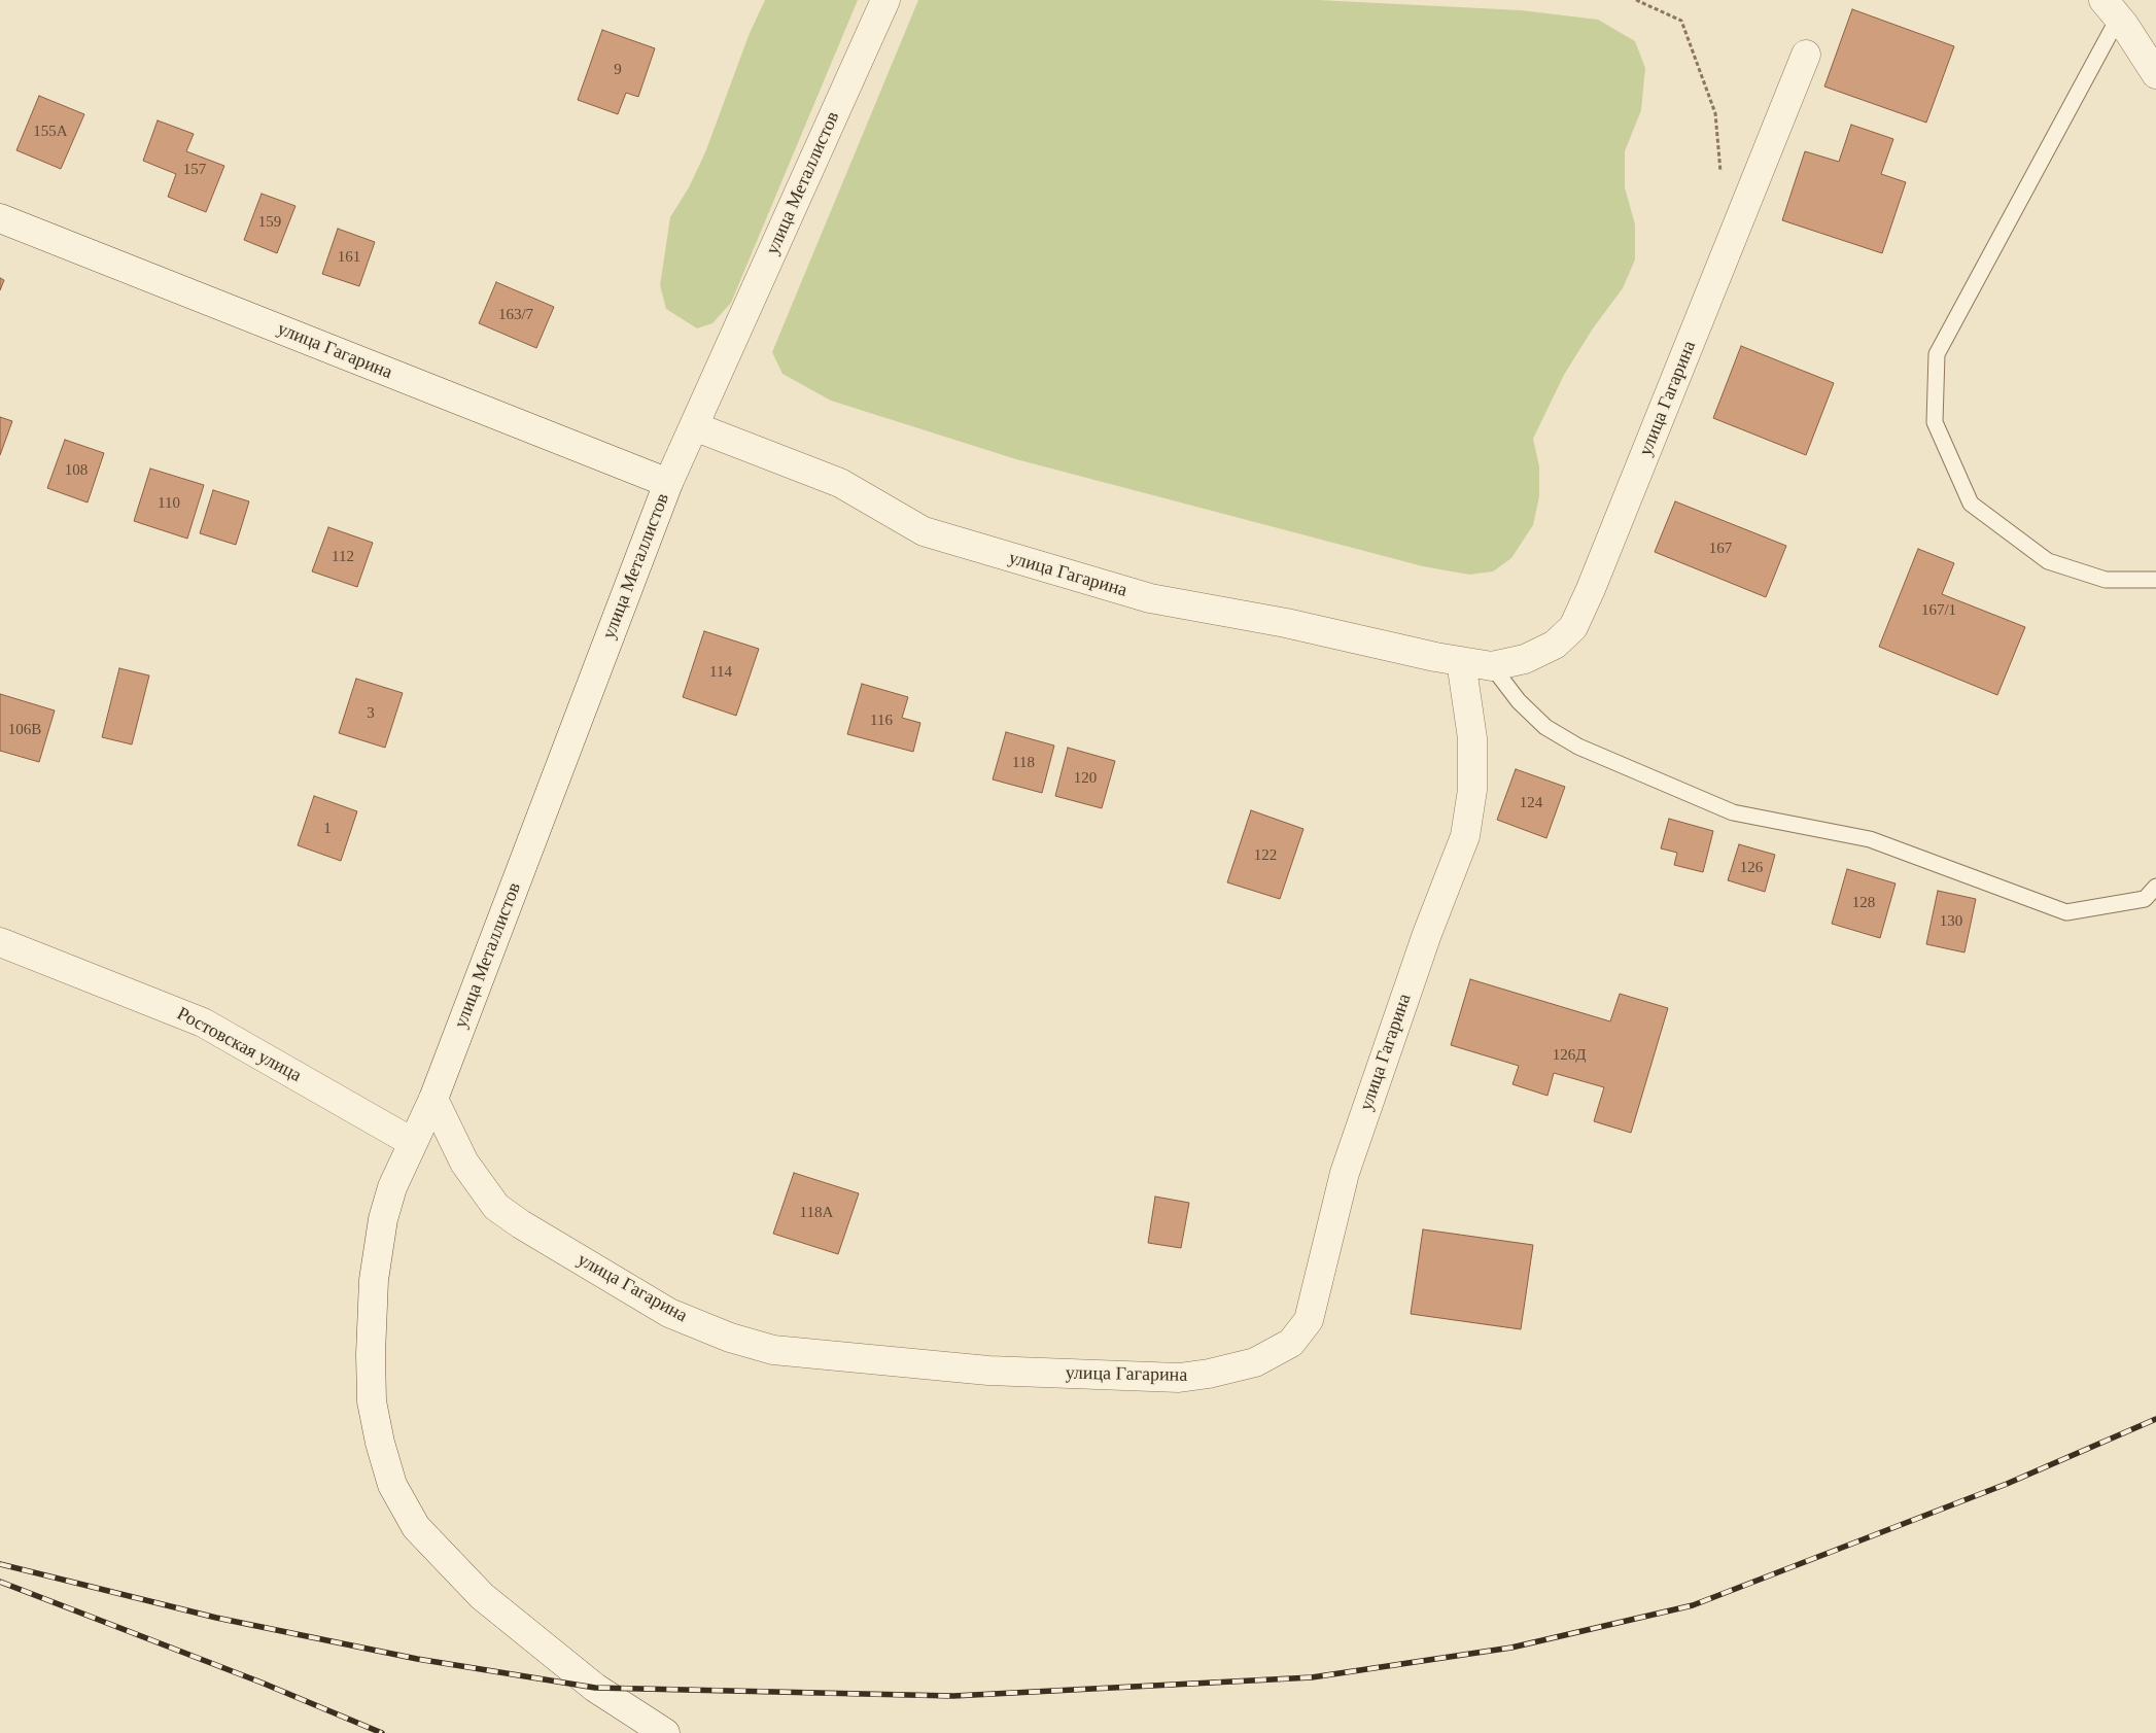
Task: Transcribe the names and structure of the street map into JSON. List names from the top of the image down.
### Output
{
  "streets": {
    "street": ["улица Металлистов", "улица Гагарина", "Ростовская улица"]
  },
  "crossings": [
    ["улица Металлистов", "улица Гагарина"],
    ["улица Металлистов", "Ростовская улица"]
  ],
  "house_numbers": [
    "9",
    "155А",
    "157",
    "159",
    "161",
    "163/7",
    "108",
    "110",
    "167",
    "112",
    "167/1",
    "114",
    "3",
    "116",
    "106В",
    "118",
    "120",
    "124",
    "1",
    "122",
    "126",
    "128",
    "130",
    "126Д",
    "118А"
  ]
}
